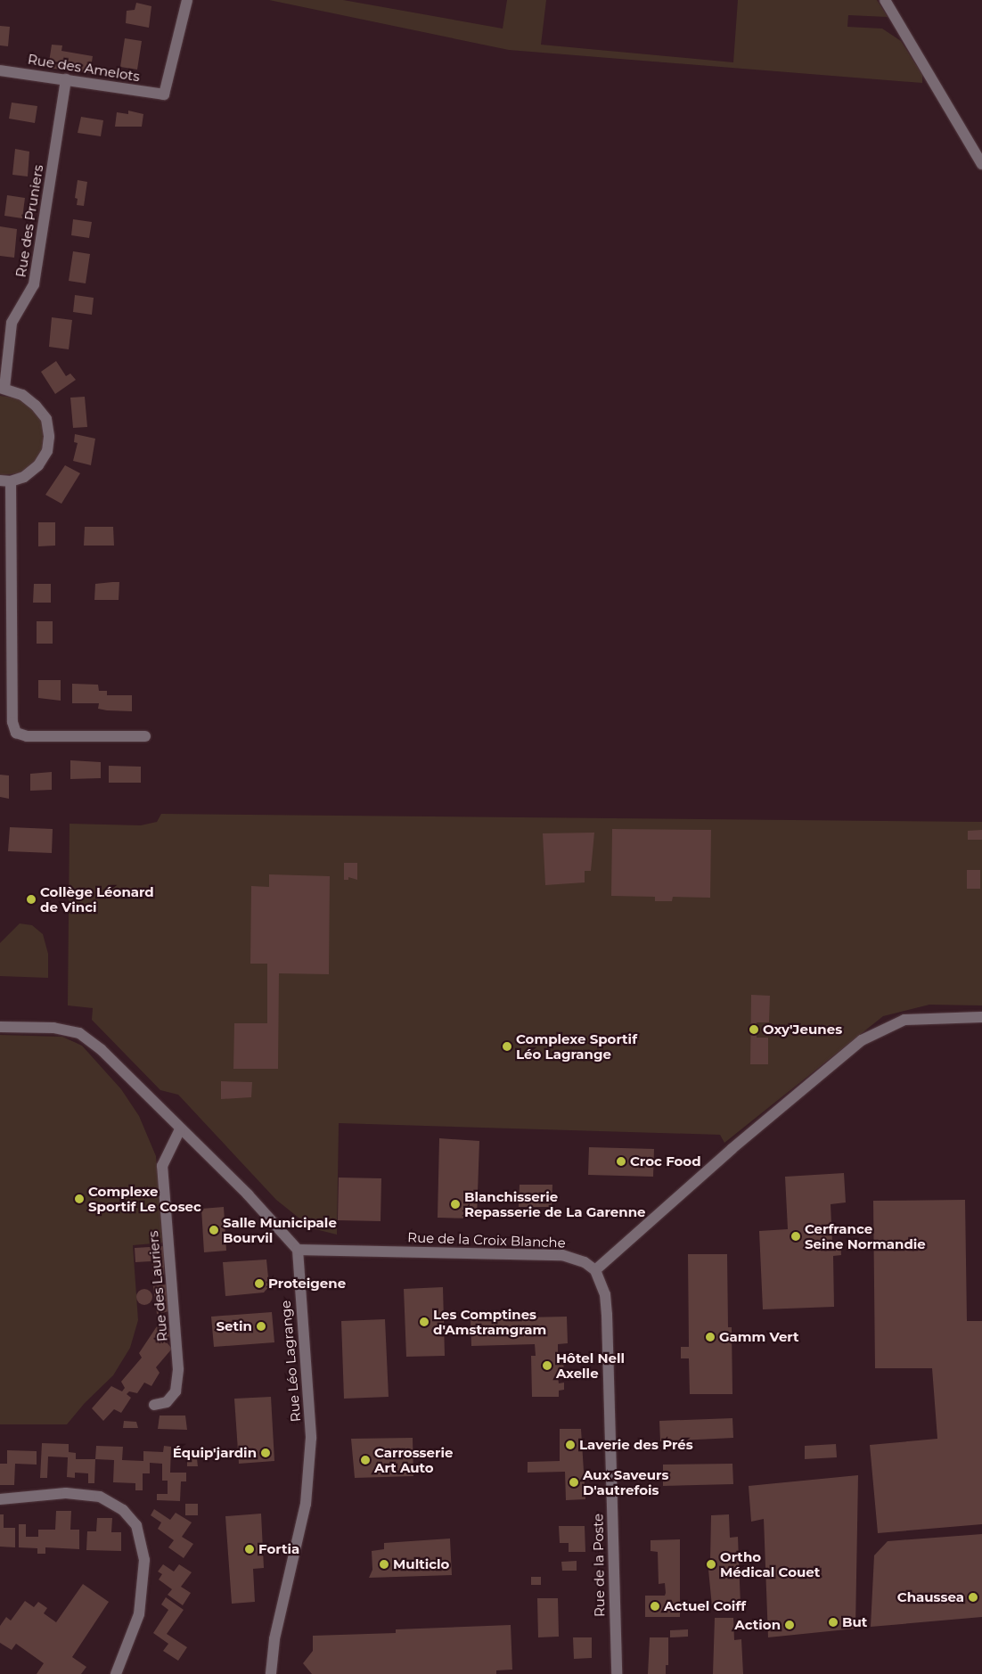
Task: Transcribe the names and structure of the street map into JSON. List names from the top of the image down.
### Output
{
  "streets": {
    "street": [
      "Rue des Amelots",
      "Rue des Pruniers",
      "Rue de la Croix Blanche",
      "Rue des Lauriers",
      "Rue Léo Lagrange",
      "Rue de la Poste"
    ]
  },
  "crossings": [
    ["Rue des Amelots", "Rue des Pruniers"],
    ["Rue de la Croix Blanche", "Rue Léo Lagrange"],
    ["Rue de la Croix Blanche", "Rue de la Poste"]
  ],
  "places": [
    "Collège Léonard de Vinci",
    "Oxy'Jeunes",
    "Complexe Sportif Léo Lagrange",
    "Croc Food",
    "Complexe Sportif Le Cosec",
    "Blanchisserie Repasserie de La Garenne",
    "Salle Municipale Bourvil",
    "Cerfrance Seine Normandie",
    "Proteigene",
    "Les Comptines d'Amstramgram",
    "Setin",
    "Gamm Vert",
    "Hôtel Nell Axelle",
    "Laverie des Prés",
    "Équip'jardin",
    "Carrosserie Art Auto",
    "Aux Saveurs D'autrefois",
    "Fortia",
    "Multiclo",
    "Ortho Médical Couet",
    "Chaussea",
    "Actuel Coiff",
    "But",
    "Action"
  ]
}
